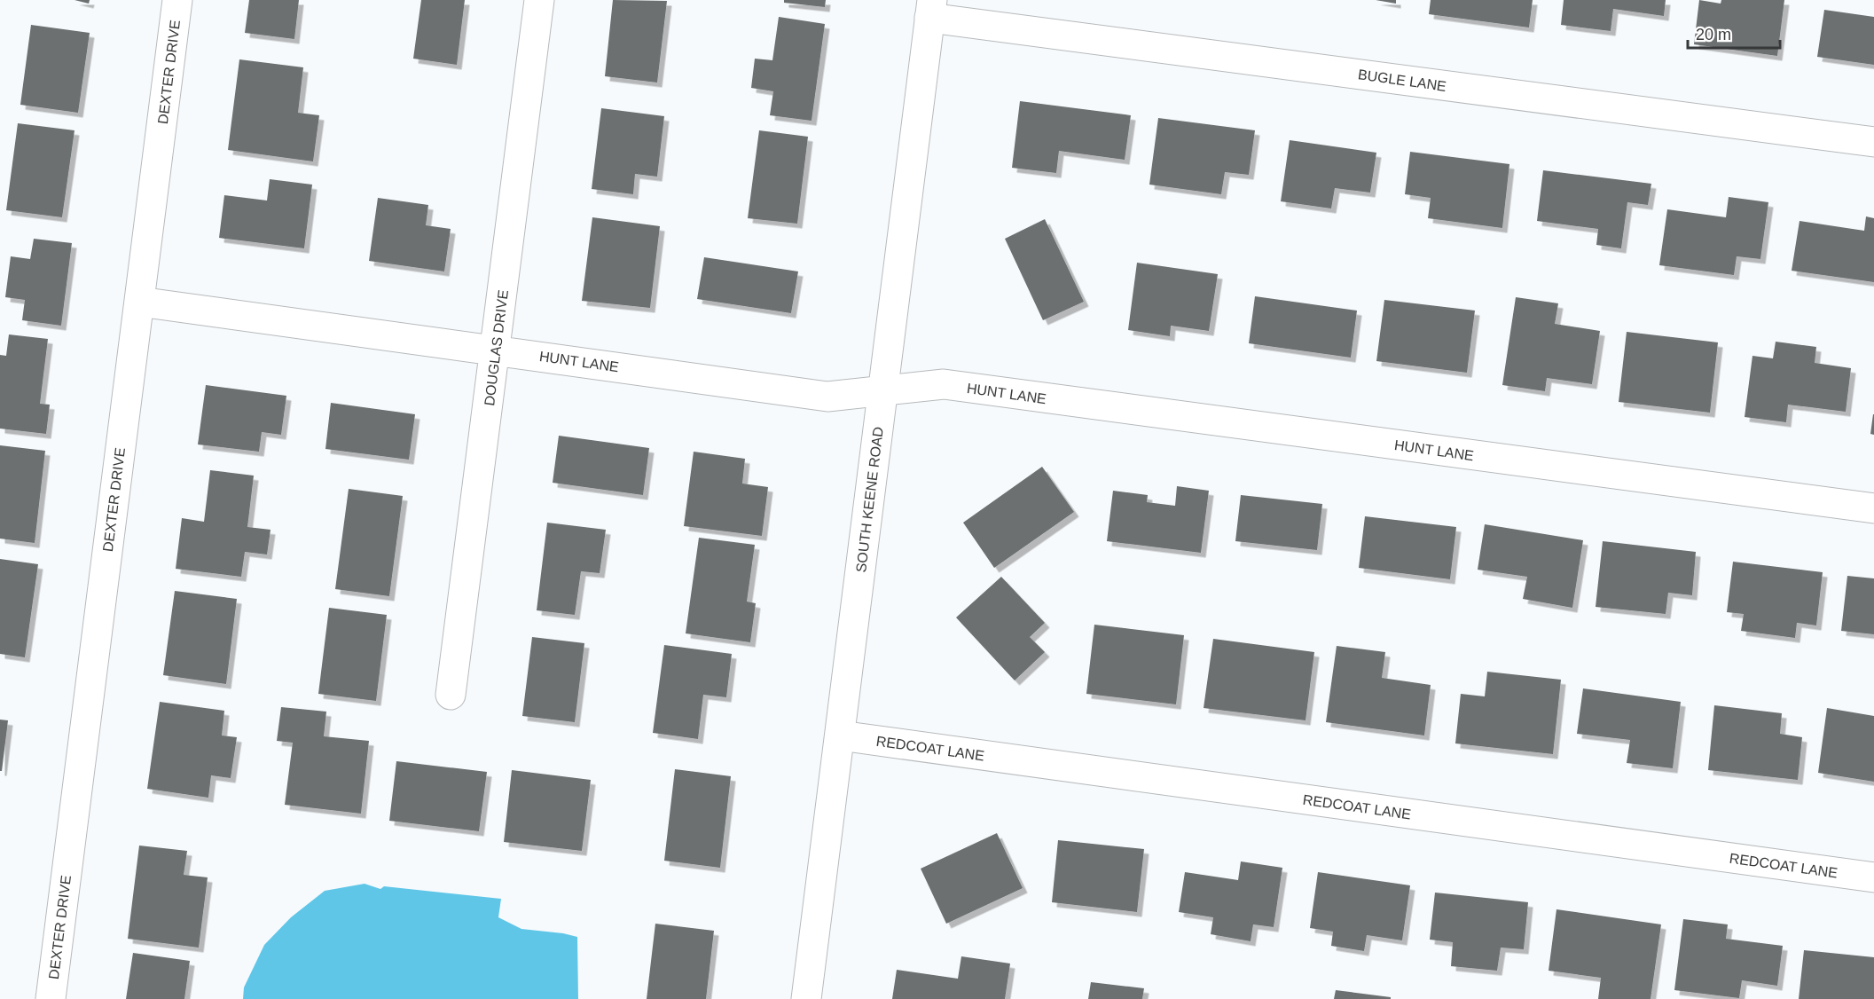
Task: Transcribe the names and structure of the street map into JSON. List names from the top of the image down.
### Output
{
  "streets": {
    "street": [
      "DEXTER DRIVE",
      "BUGLE LANE",
      "DOUGLAS DRIVE",
      "HUNT LANE",
      "SOUTH KEENE ROAD",
      "REDCOAT LANE"
    ]
  },
  "crossings": [
    ["DEXTER DRIVE", "HUNT LANE"],
    ["BUGLE LANE", "SOUTH KEENE ROAD"],
    ["DOUGLAS DRIVE", "HUNT LANE"],
    ["HUNT LANE", "SOUTH KEENE ROAD"],
    ["SOUTH KEENE ROAD", "REDCOAT LANE"]
  ],
  "scale_bar": "20 m"
}
